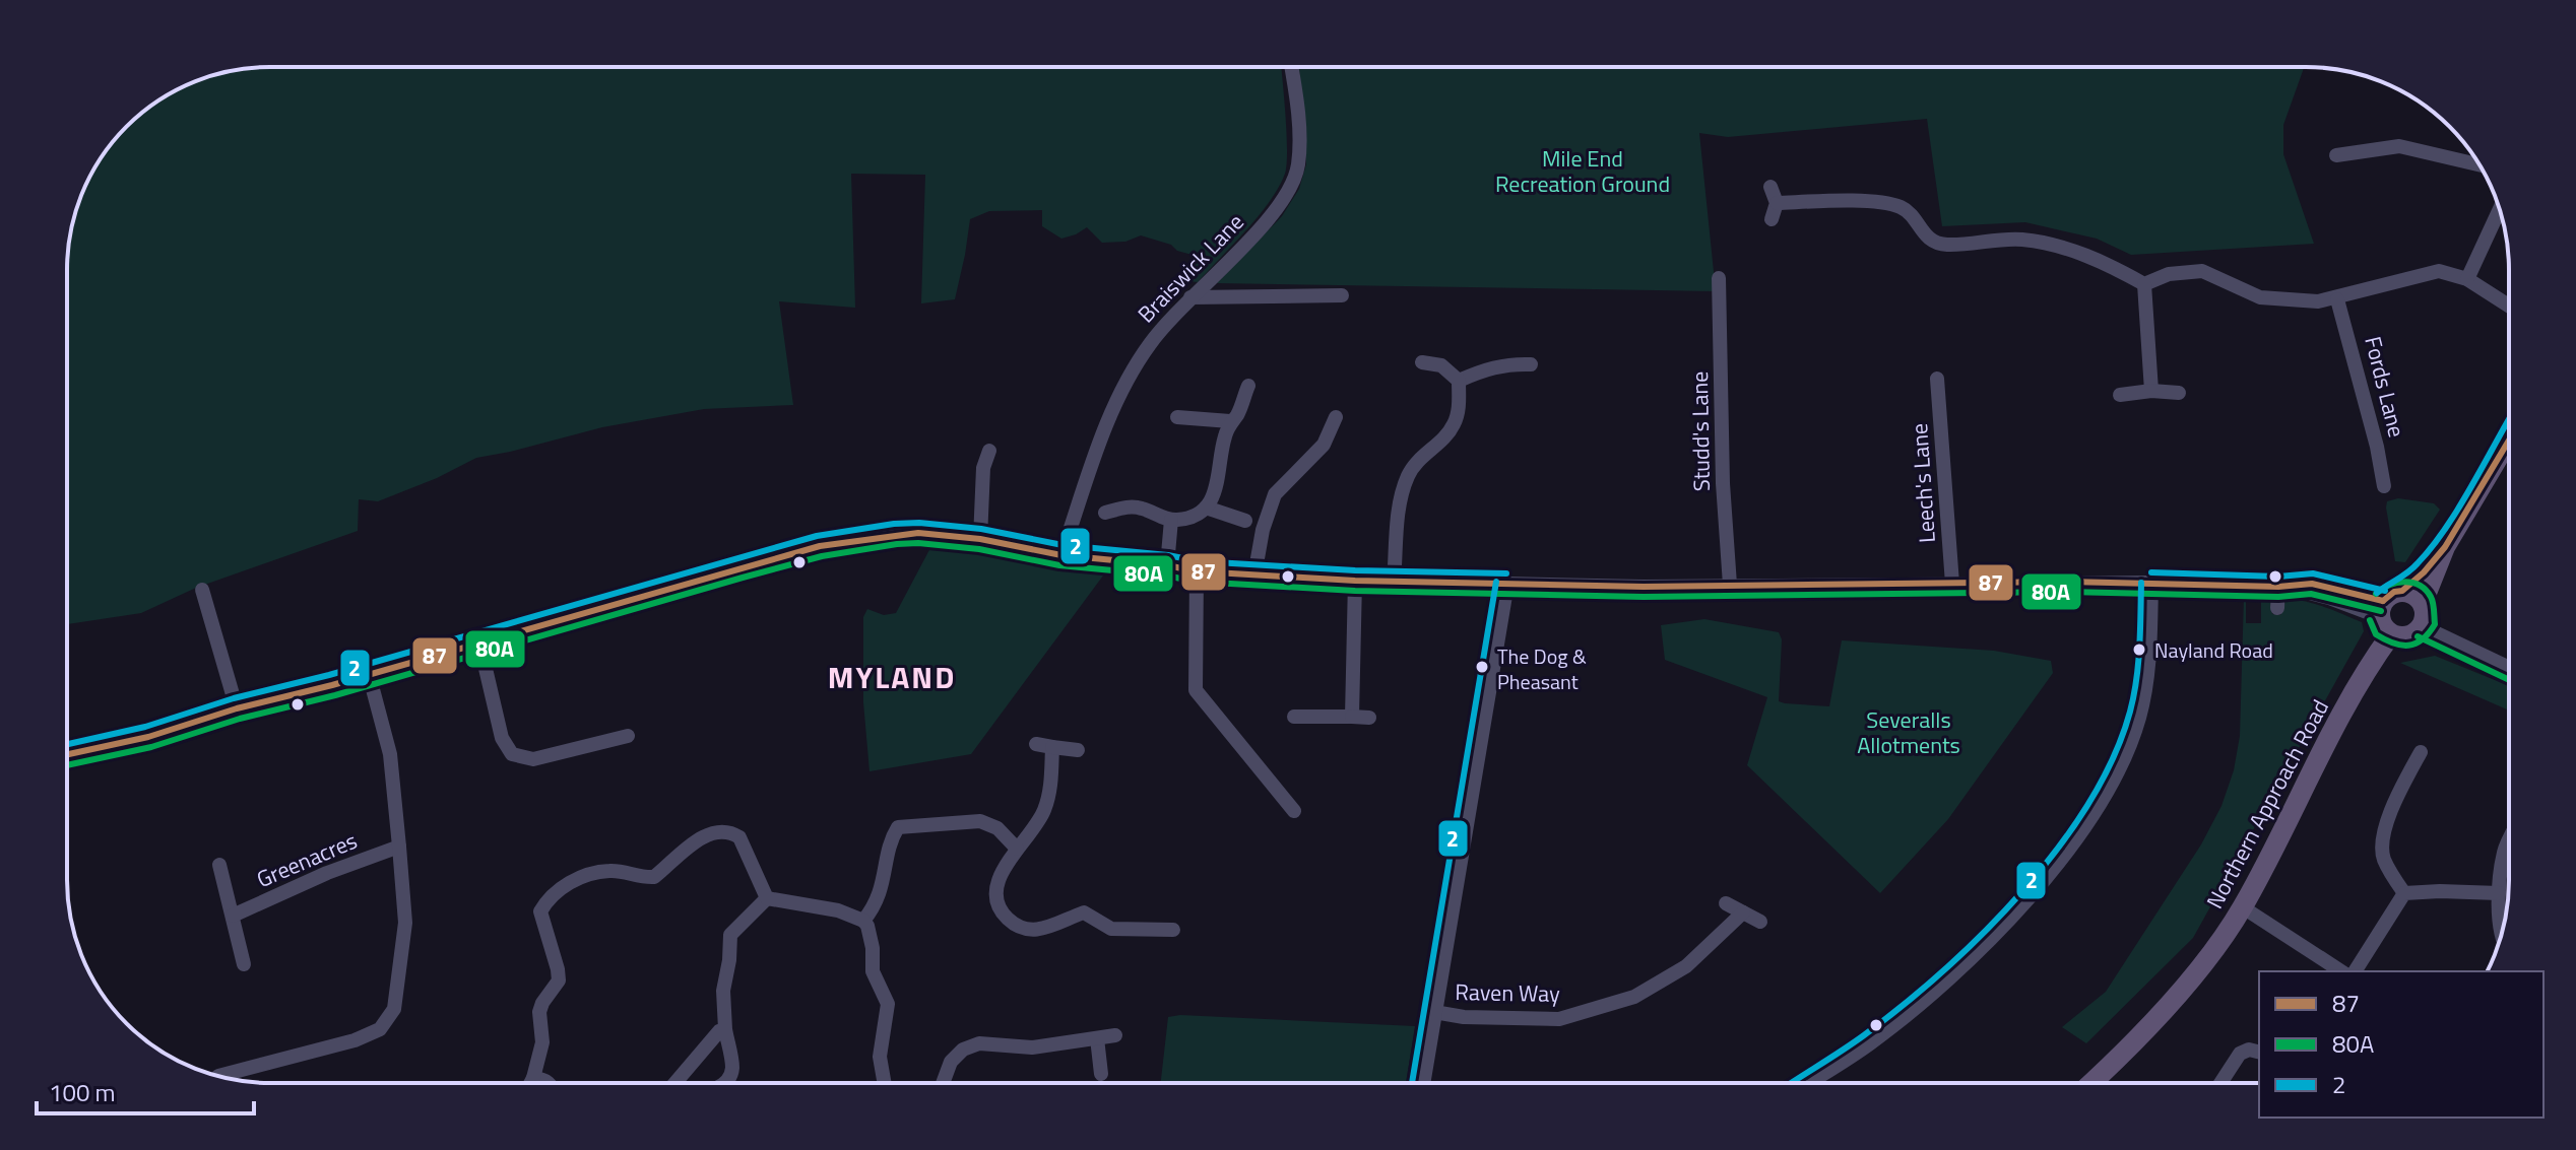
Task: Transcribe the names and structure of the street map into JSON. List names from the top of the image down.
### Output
{
  "streets": {
    "main road": ["Northern Approach Road"],
    "street": [
      "Braiswick Lane",
      "Fords Lane",
      "Studd's Lane",
      "Leech's Lane",
      "Greenacres",
      "Raven Way"
    ]
  },
  "districts": ["MYLAND"],
  "parks": ["Mile End Recreation Ground", "Severalls Allotments"],
  "places": ["Nayland Road", "The Dog & Pheasant"],
  "lines": ["transit line 2", "transit line 87", "transit line 80A"],
  "legend": ["87", "80A", "2"],
  "scale_bar": "100 m"
}
